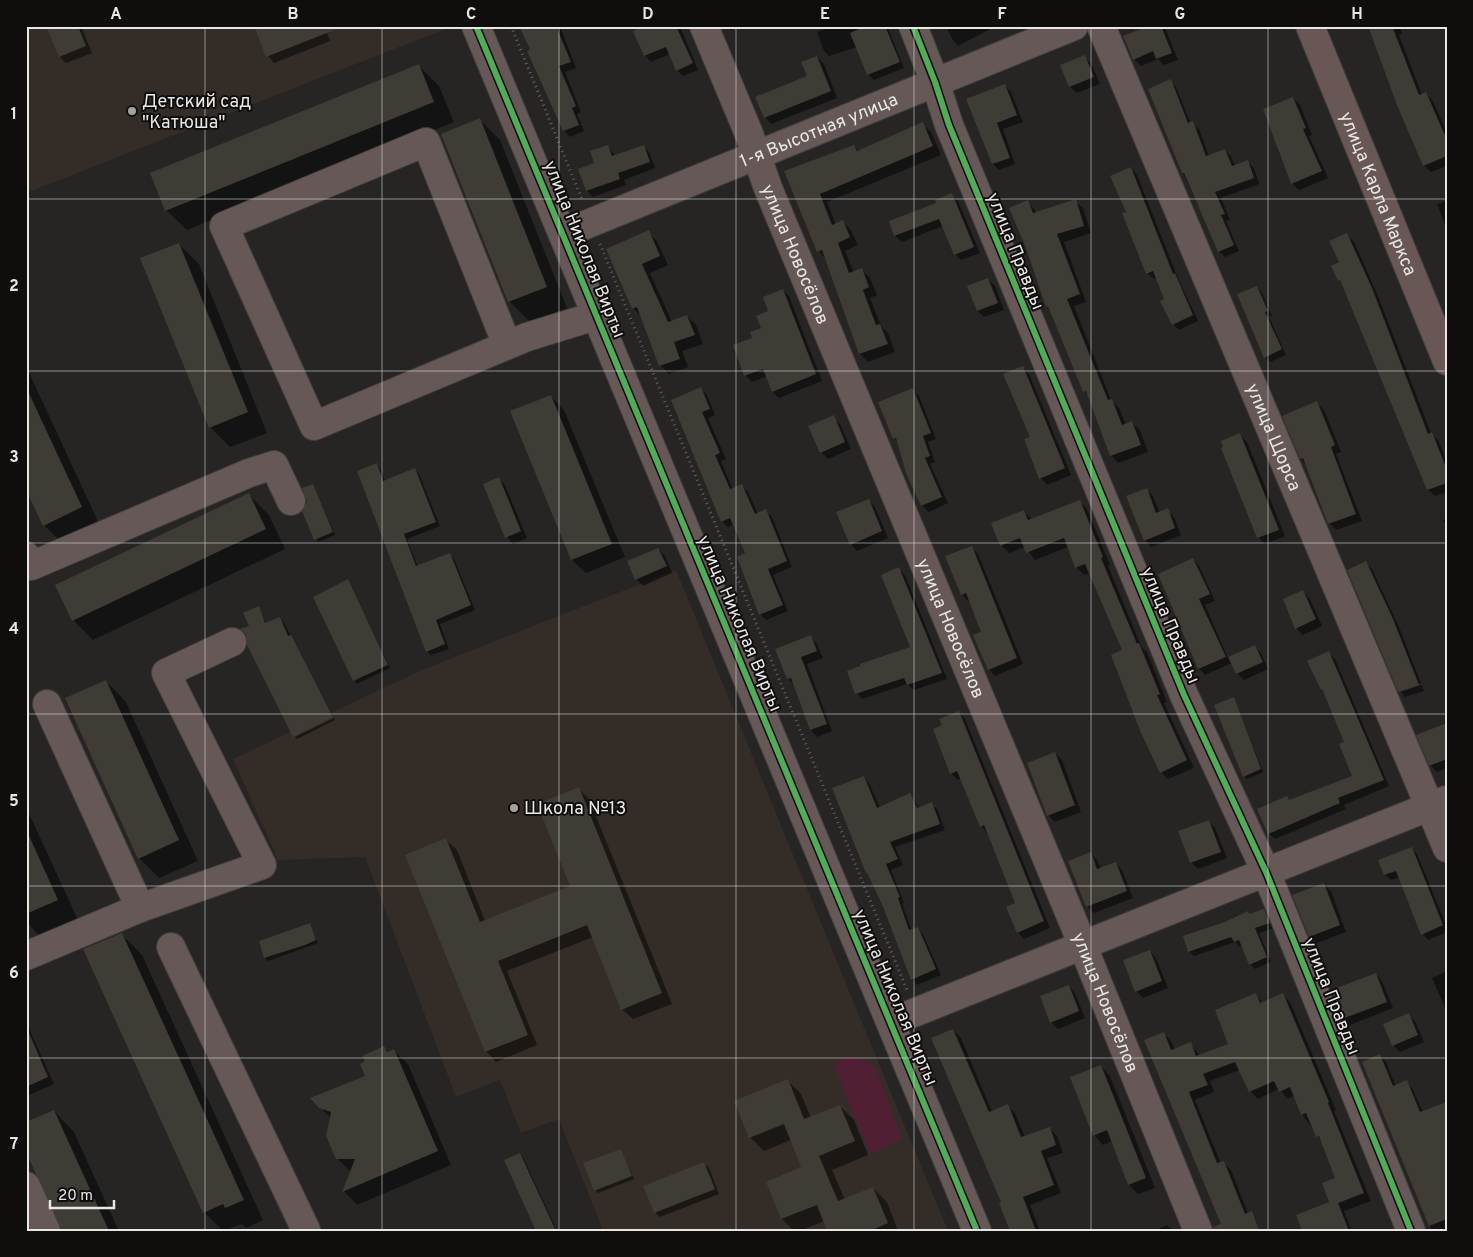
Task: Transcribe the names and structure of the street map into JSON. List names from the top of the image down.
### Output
{
  "streets": {
    "main road": ["улица Карла Маркса"],
    "street": [
      "1-я Высотная улица",
      "улица Николая Вирты",
      "улица Правды",
      "улица Новосёлов",
      "улица Щорса"
    ]
  },
  "crossings": [
    ["1-я Высотная улица", "улица Николая Вирты"],
    ["1-я Высотная улица", "улица Правды"],
    ["1-я Высотная улица", "улица Новосёлов"]
  ],
  "places": ["Детский сад \"Катюша\"", "Школа №13"],
  "scale_bar": "20 m",
  "grid": {
    "columns": [
      "A",
      "B",
      "C",
      "D",
      "E",
      "F",
      "G",
      "H"
    ],
    "rows": [
      "1",
      "2",
      "3",
      "4",
      "5",
      "6",
      "7"
    ]
  }
}
